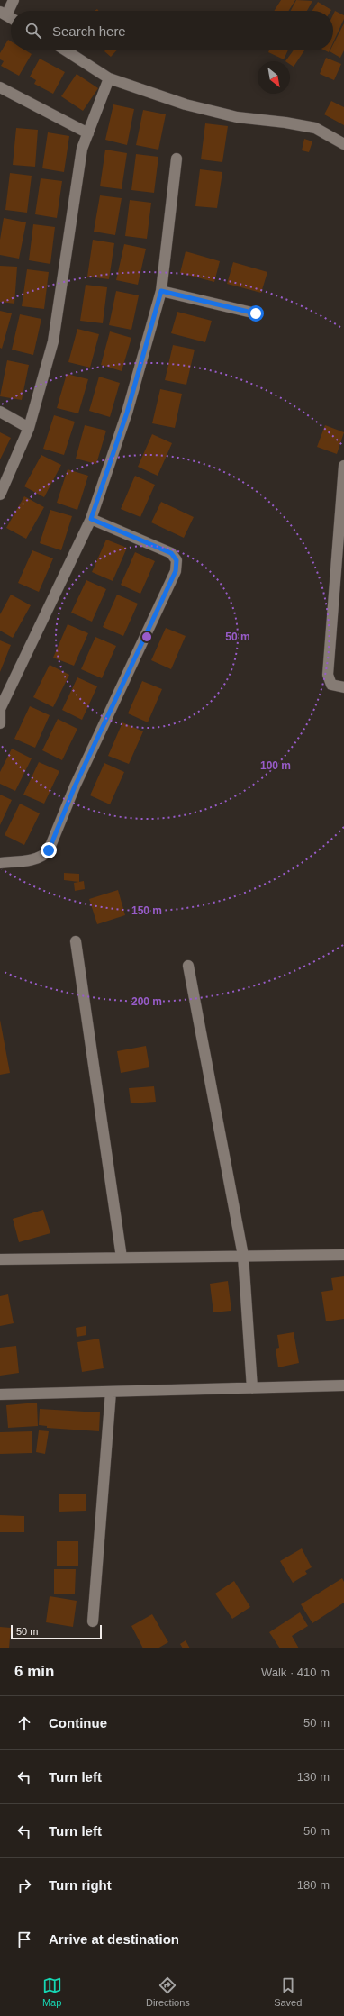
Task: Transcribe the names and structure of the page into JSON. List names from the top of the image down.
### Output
{
  "scale_bar": "50 m",
  "north": "bottom right",
  "page": {
    "search": "Search here",
    "scale": "50 m",
    "heading": ["6 min", "Walk · 410 m"],
    "list": [
      ["Continue", "50 m"],
      ["Turn left", "130 m"],
      ["Turn left", "50 m"],
      ["Turn right", "180 m"],
      "Arrive at destination"
    ],
    "nav": ["Map", "Directions", "Saved"]
  },
  "rings": [
    "50 m",
    "100 m",
    "150 m",
    "200 m"
  ]
}
